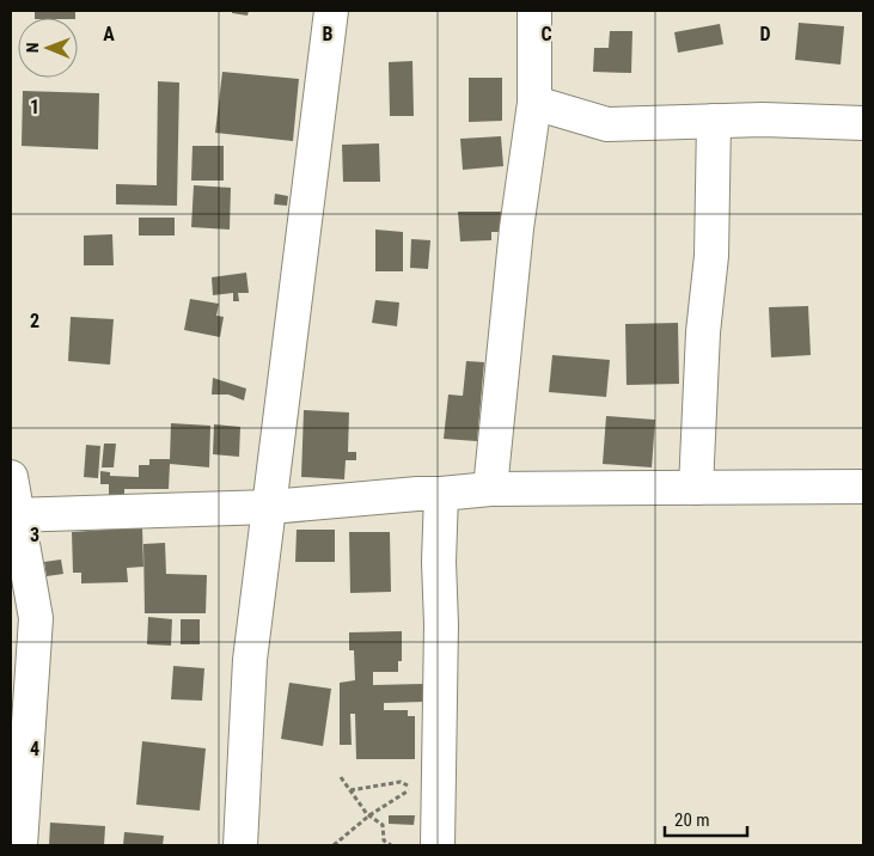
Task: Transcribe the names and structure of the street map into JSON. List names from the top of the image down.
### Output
{
  "scale_bar": "20 m",
  "north": "left",
  "grid": {
    "columns": [
      "A",
      "B",
      "C",
      "D"
    ],
    "rows": [
      "1",
      "2",
      "3",
      "4"
    ]
  }
}
